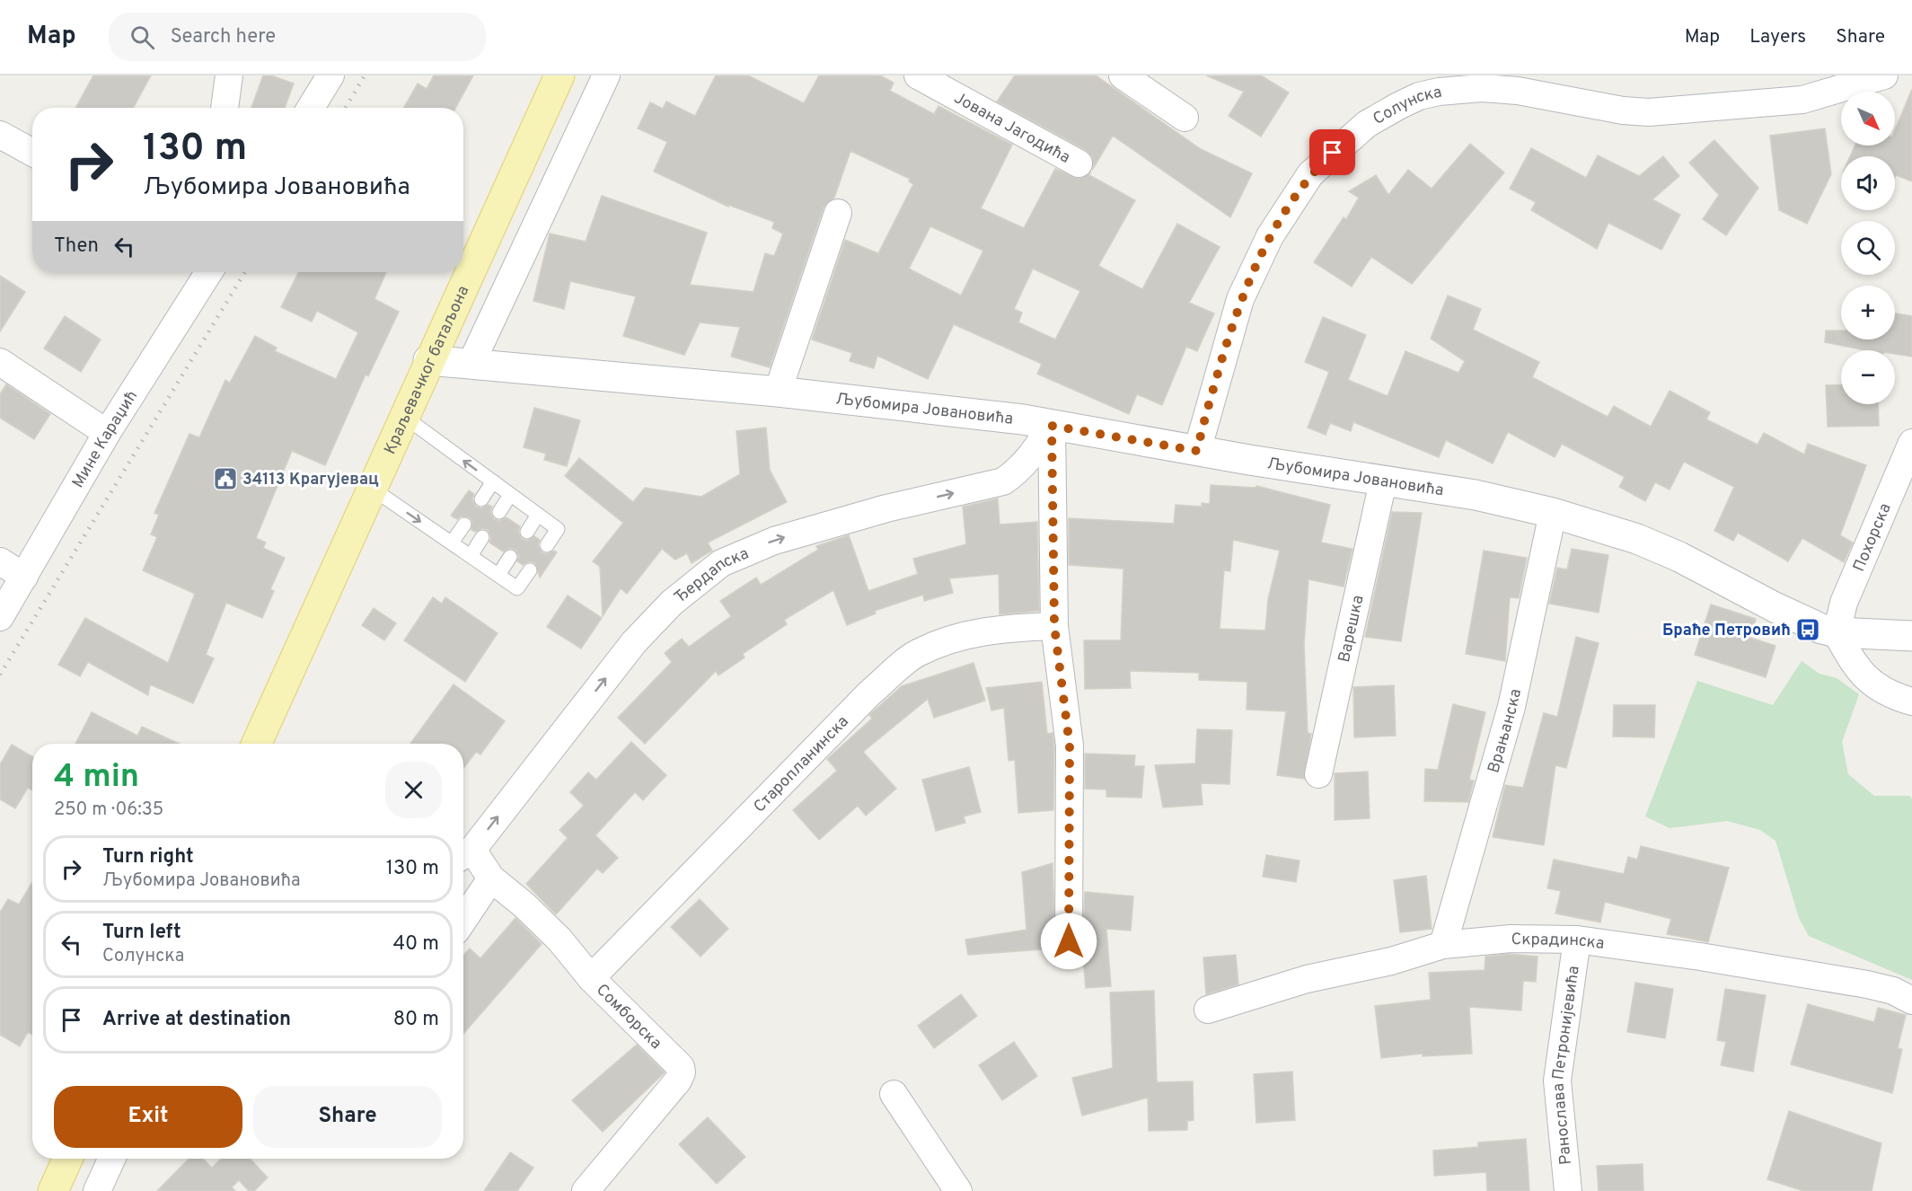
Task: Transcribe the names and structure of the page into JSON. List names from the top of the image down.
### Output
{
  "streets": {
    "main road": ["Краљевачког батаљона"],
    "street": [
      "Солунска",
      "Јована Јагодића",
      "Љубомира Јовановића",
      "Мине Караџић",
      "Похорска",
      "Ђердапска",
      "Варешка",
      "Врањанска",
      "Старопланинска",
      "Скрадинска",
      "Сомборска",
      "Ранослава Петронијевића"
    ]
  },
  "crossings": [
    ["Солунска", "Љубомира Јовановића"],
    ["Краљевачког батаљона", "Љубомира Јовановића"],
    ["Љубомира Јовановића", "Похорска"],
    ["Љубомира Јовановића", "Ђердапска"],
    ["Љубомира Јовановића", "Варешка"],
    ["Љубомира Јовановића", "Врањанска"],
    ["Ђердапска", "Сомборска"],
    ["Врањанска", "Скрадинска"],
    ["Старопланинска", "Сомборска"],
    ["Скрадинска", "Ранослава Петронијевића"]
  ],
  "one_way": ["Ђердапска"],
  "places": {
    "public building": ["34113 Крагујевац"],
    "bus stop": ["Браће Петровић"]
  },
  "north": "bottom right",
  "page": {
    "header": "Map",
    "search": "Search here",
    "nav": ["Map", "Layers", "Share"],
    "map_buttons": ["+", "−"],
    "turn": ["130 m", "Љубомира Јовановића"],
    "then": "Then",
    "heading": ["4 min", "250 m · 06:35"],
    "list": [
      {
        "name": "Turn right",
        "note": "Љубомира Јовановића",
        "value": "130 m"
      },
      {
        "name": "Turn left",
        "note": "Солунска",
        "value": "40 m"
      },
      {
        "name": "Arrive at destination",
        "value": "80 m"
      }
    ],
    "buttons": ["Exit", "Share"]
  }
}
